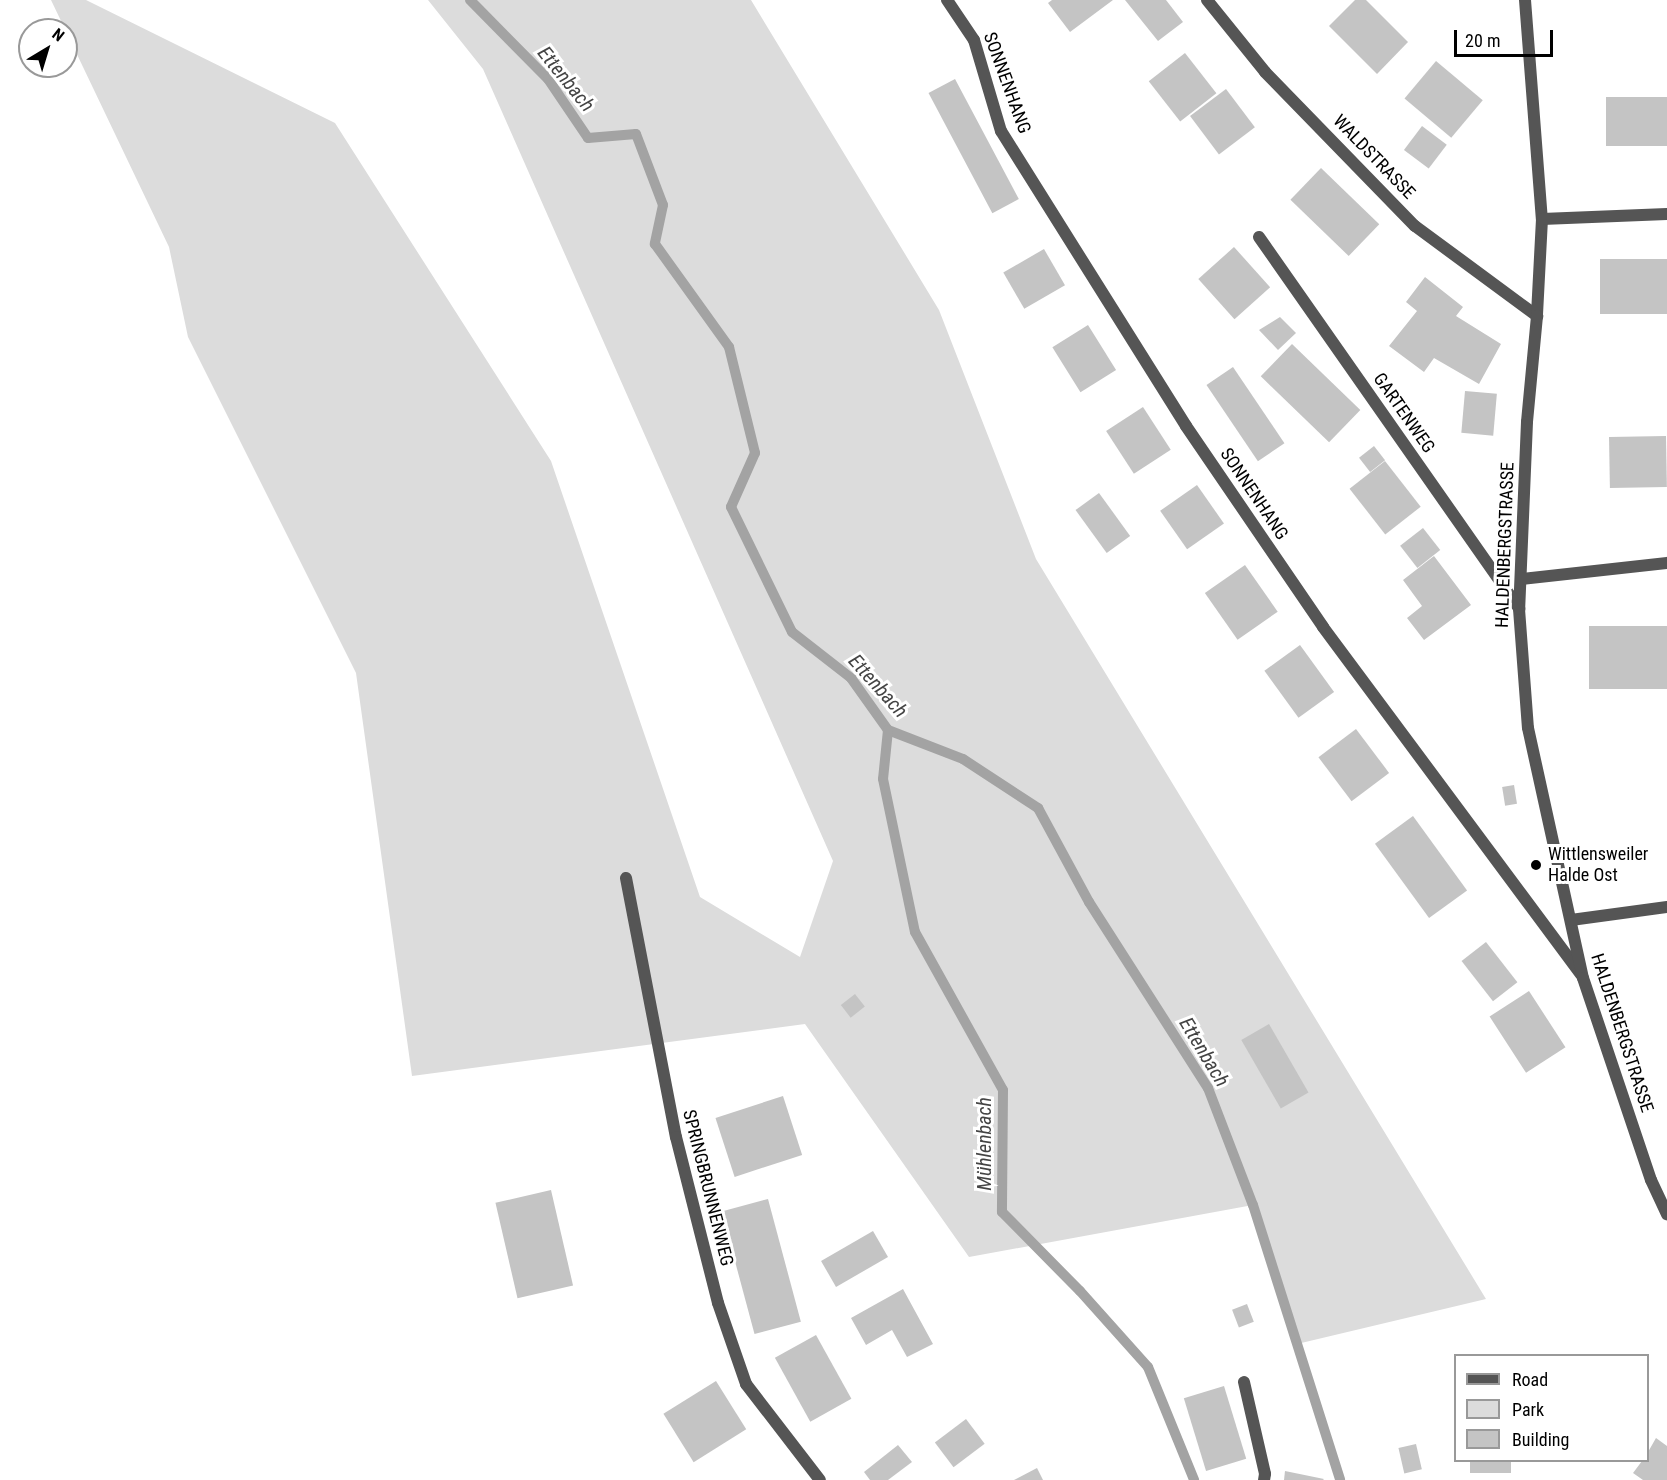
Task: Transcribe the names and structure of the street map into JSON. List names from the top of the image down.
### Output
{
  "streets": {
    "street": [
      "SONNENHANG",
      "WALDSTRASSE",
      "GARTENWEG",
      "HALDENBERGSTRASSE",
      "SPRINGBRUNNENWEG"
    ]
  },
  "crossings": [
    ["SONNENHANG", "HALDENBERGSTRASSE"],
    ["WALDSTRASSE", "HALDENBERGSTRASSE"],
    ["GARTENWEG", "HALDENBERGSTRASSE"]
  ],
  "water": ["Ettenbach", "Mühlenbach"],
  "places": ["Wittlensweiler Halde Ost"],
  "legend": ["Road", "Park", "Building"],
  "scale_bar": "20 m",
  "north": "top right"
}
